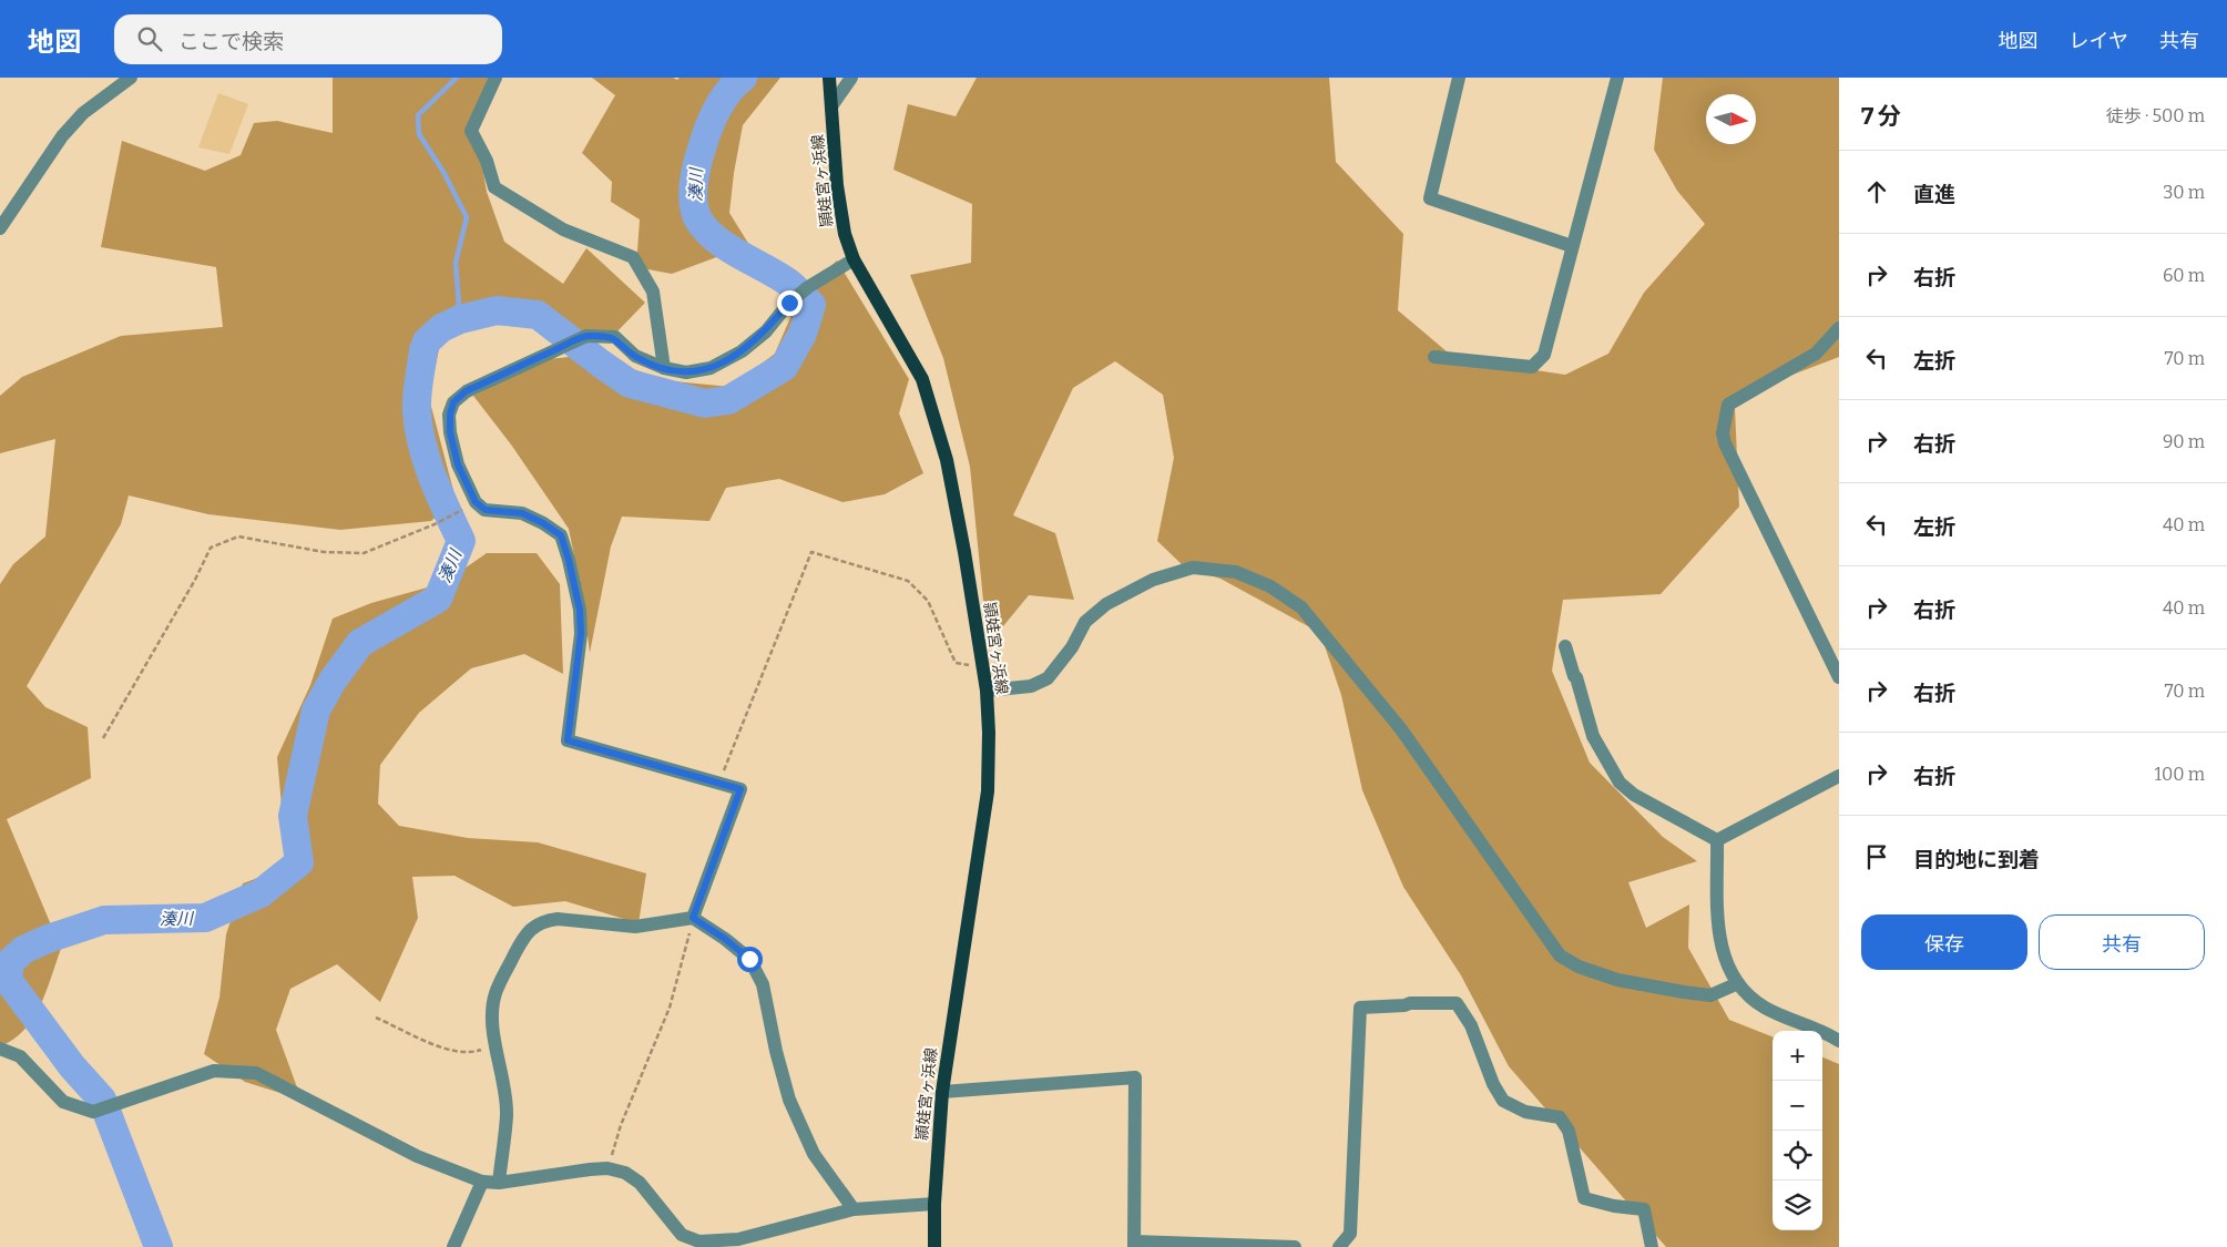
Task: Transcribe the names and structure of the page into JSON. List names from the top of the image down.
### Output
{
  "streets": {
    "main road": ["頴娃宮ヶ浜線"]
  },
  "water": ["湊川"],
  "north": "right",
  "page": {
    "header": "地図",
    "search": "ここで検索",
    "nav": ["地図", "レイヤ", "共有"],
    "heading": ["7 分", "徒歩 · 500 m"],
    "list": [
      ["直進", "30 m"],
      ["右折", "60 m"],
      ["左折", "70 m"],
      ["右折", "90 m"],
      ["左折", "40 m"],
      ["右折", "40 m"],
      ["右折", "70 m"],
      ["右折", "100 m"],
      "目的地に到着"
    ],
    "buttons": ["保存", "共有"],
    "map_buttons": ["+", "−"]
  }
}
